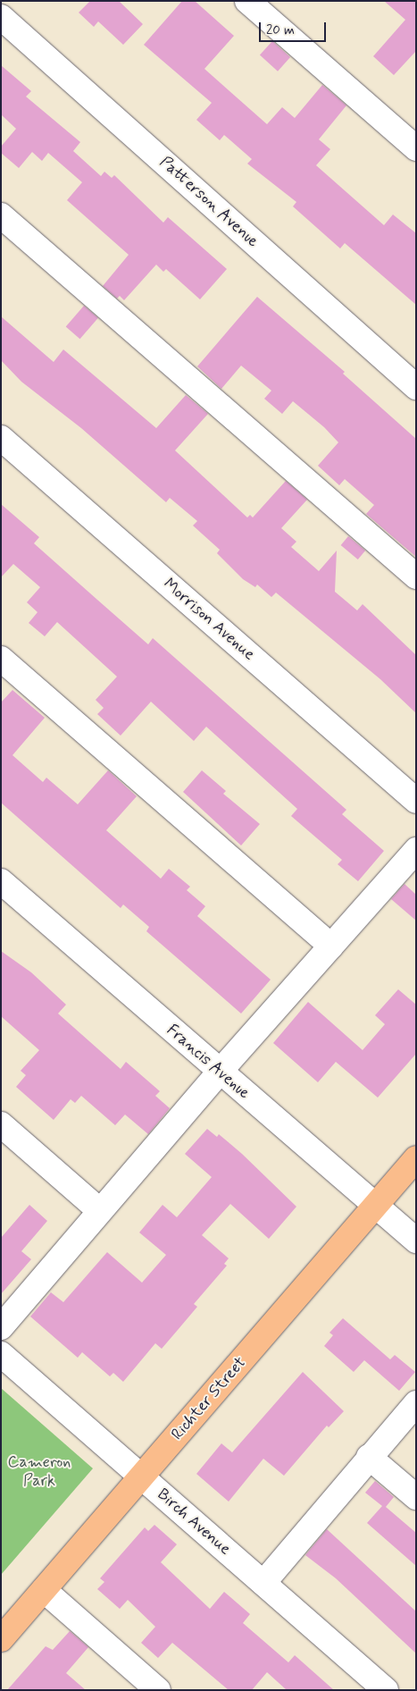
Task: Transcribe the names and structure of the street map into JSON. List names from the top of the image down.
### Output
{
  "streets": {
    "main road": ["Richter Street"],
    "street": [
      "Patterson Avenue",
      "Morrison Avenue",
      "Francis Avenue",
      "Birch Avenue"
    ]
  },
  "crossings": [
    ["Francis Avenue", "Richter Street"],
    ["Richter Street", "Birch Avenue"]
  ],
  "parks": ["Cameron Park"],
  "scale_bar": "20 m"
}
